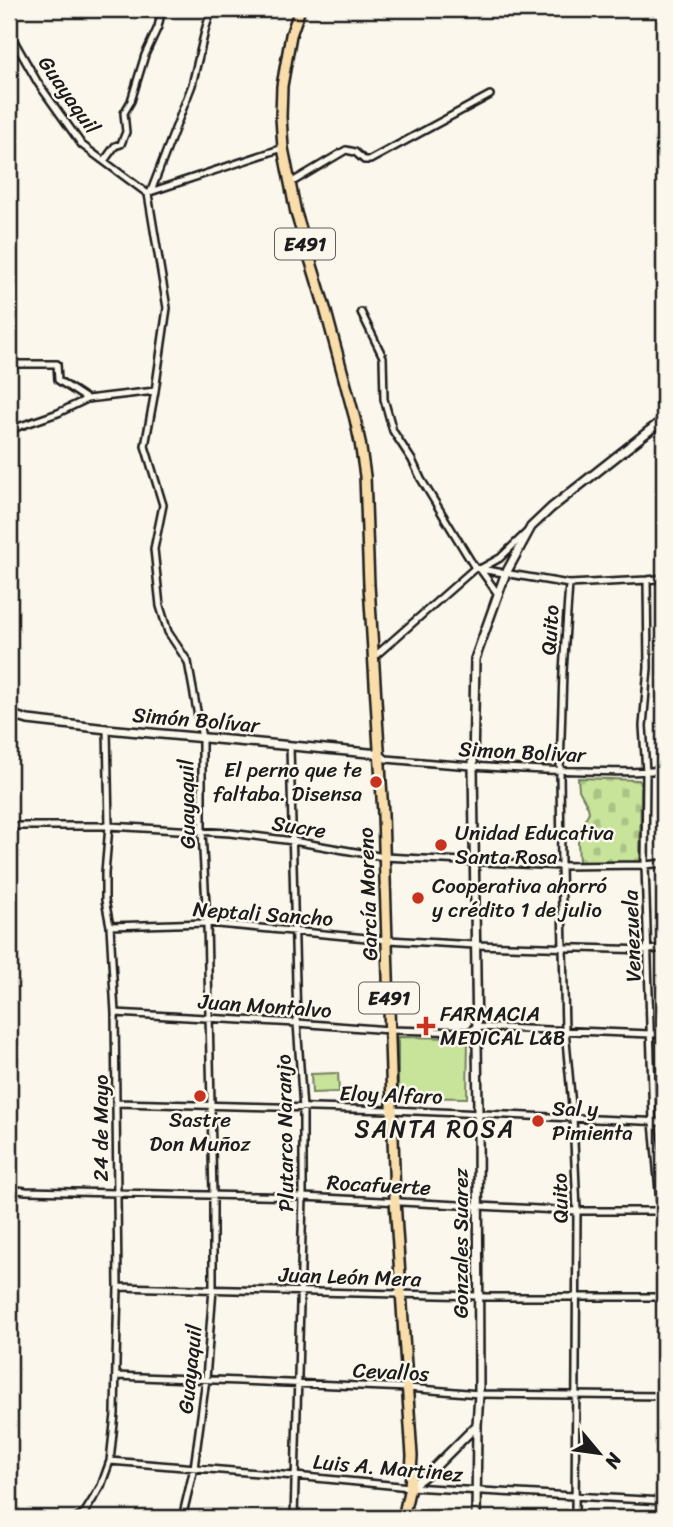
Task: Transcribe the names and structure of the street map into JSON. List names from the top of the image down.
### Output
{
  "streets": {
    "highway": ["E491", "García Moreno"],
    "street": [
      "Guayaquil",
      "Quito",
      "Simón Bolívar",
      "Simon Bolivar",
      "Sucre",
      "Neptali Sancho",
      "Venezuela",
      "Juan Montalvo",
      "Eloy Alfaro",
      "24 de Mayo",
      "Plutarco Naranjo",
      "Rocafuerte",
      "Gonzales Suarez",
      "Juan León Mera",
      "Cevallos",
      "Luis A. Martinez"
    ]
  },
  "crossings": [
    ["Guayaquil", "Simón Bolívar"],
    ["Guayaquil", "Sucre"],
    ["Guayaquil", "Neptali Sancho"],
    ["Guayaquil", "Juan Montalvo"],
    ["Guayaquil", "Eloy Alfaro"],
    ["Guayaquil", "Rocafuerte"],
    ["Guayaquil", "Juan León Mera"],
    ["Guayaquil", "Cevallos"],
    ["Guayaquil", "Luis A. Martinez"],
    ["E491", "García Moreno"],
    ["Quito", "Simon Bolivar"],
    ["Quito", "Sucre"],
    ["Quito", "Neptali Sancho"],
    ["Quito", "Venezuela"],
    ["Quito", "Juan Montalvo"],
    ["Quito", "Eloy Alfaro"],
    ["Quito", "Rocafuerte"],
    ["Quito", "Gonzales Suarez"],
    ["Quito", "Juan León Mera"],
    ["Quito", "Cevallos"],
    ["Quito", "Luis A. Martinez"],
    ["Simón Bolívar", "Simon Bolivar"],
    ["Simón Bolívar", "García Moreno"],
    ["Simón Bolívar", "24 de Mayo"],
    ["Simón Bolívar", "Plutarco Naranjo"],
    ["Simon Bolivar", "García Moreno"],
    ["Simon Bolivar", "Venezuela"],
    ["Simon Bolivar", "Gonzales Suarez"],
    ["Sucre", "García Moreno"],
    ["Sucre", "Venezuela"],
    ["Sucre", "24 de Mayo"],
    ["Sucre", "Plutarco Naranjo"],
    ["Sucre", "Gonzales Suarez"],
    ["García Moreno", "Neptali Sancho"],
    ["García Moreno", "Juan Montalvo"],
    ["García Moreno", "Eloy Alfaro"],
    ["García Moreno", "Rocafuerte"],
    ["García Moreno", "Juan León Mera"],
    ["García Moreno", "Cevallos"],
    ["García Moreno", "Luis A. Martinez"],
    ["Neptali Sancho", "Venezuela"],
    ["Neptali Sancho", "24 de Mayo"],
    ["Neptali Sancho", "Plutarco Naranjo"],
    ["Neptali Sancho", "Gonzales Suarez"],
    ["Venezuela", "Juan Montalvo"],
    ["Venezuela", "Eloy Alfaro"],
    ["Venezuela", "Rocafuerte"],
    ["Juan Montalvo", "24 de Mayo"],
    ["Juan Montalvo", "Plutarco Naranjo"],
    ["Juan Montalvo", "Gonzales Suarez"],
    ["Eloy Alfaro", "24 de Mayo"],
    ["Eloy Alfaro", "Plutarco Naranjo"],
    ["Eloy Alfaro", "Gonzales Suarez"],
    ["24 de Mayo", "Rocafuerte"],
    ["24 de Mayo", "Juan León Mera"],
    ["24 de Mayo", "Cevallos"],
    ["24 de Mayo", "Luis A. Martinez"],
    ["Plutarco Naranjo", "Rocafuerte"],
    ["Plutarco Naranjo", "Juan León Mera"],
    ["Plutarco Naranjo", "Cevallos"],
    ["Plutarco Naranjo", "Luis A. Martinez"],
    ["Rocafuerte", "Gonzales Suarez"],
    ["Gonzales Suarez", "Juan León Mera"],
    ["Gonzales Suarez", "Cevallos"],
    ["Gonzales Suarez", "Luis A. Martinez"]
  ],
  "districts": ["SANTA ROSA"],
  "places": {
    "other": [
      "El perno que te faltaba. Disensa",
      "Unidad Educativa Santa Rosa",
      "Cooperativa ahorró y crédito 1 de julio",
      "Sastre Don Muñoz",
      "Sal y Pimienta"
    ],
    "health": ["FARMACIA MEDICAL L&B"]
  },
  "north": "bottom right"
}
